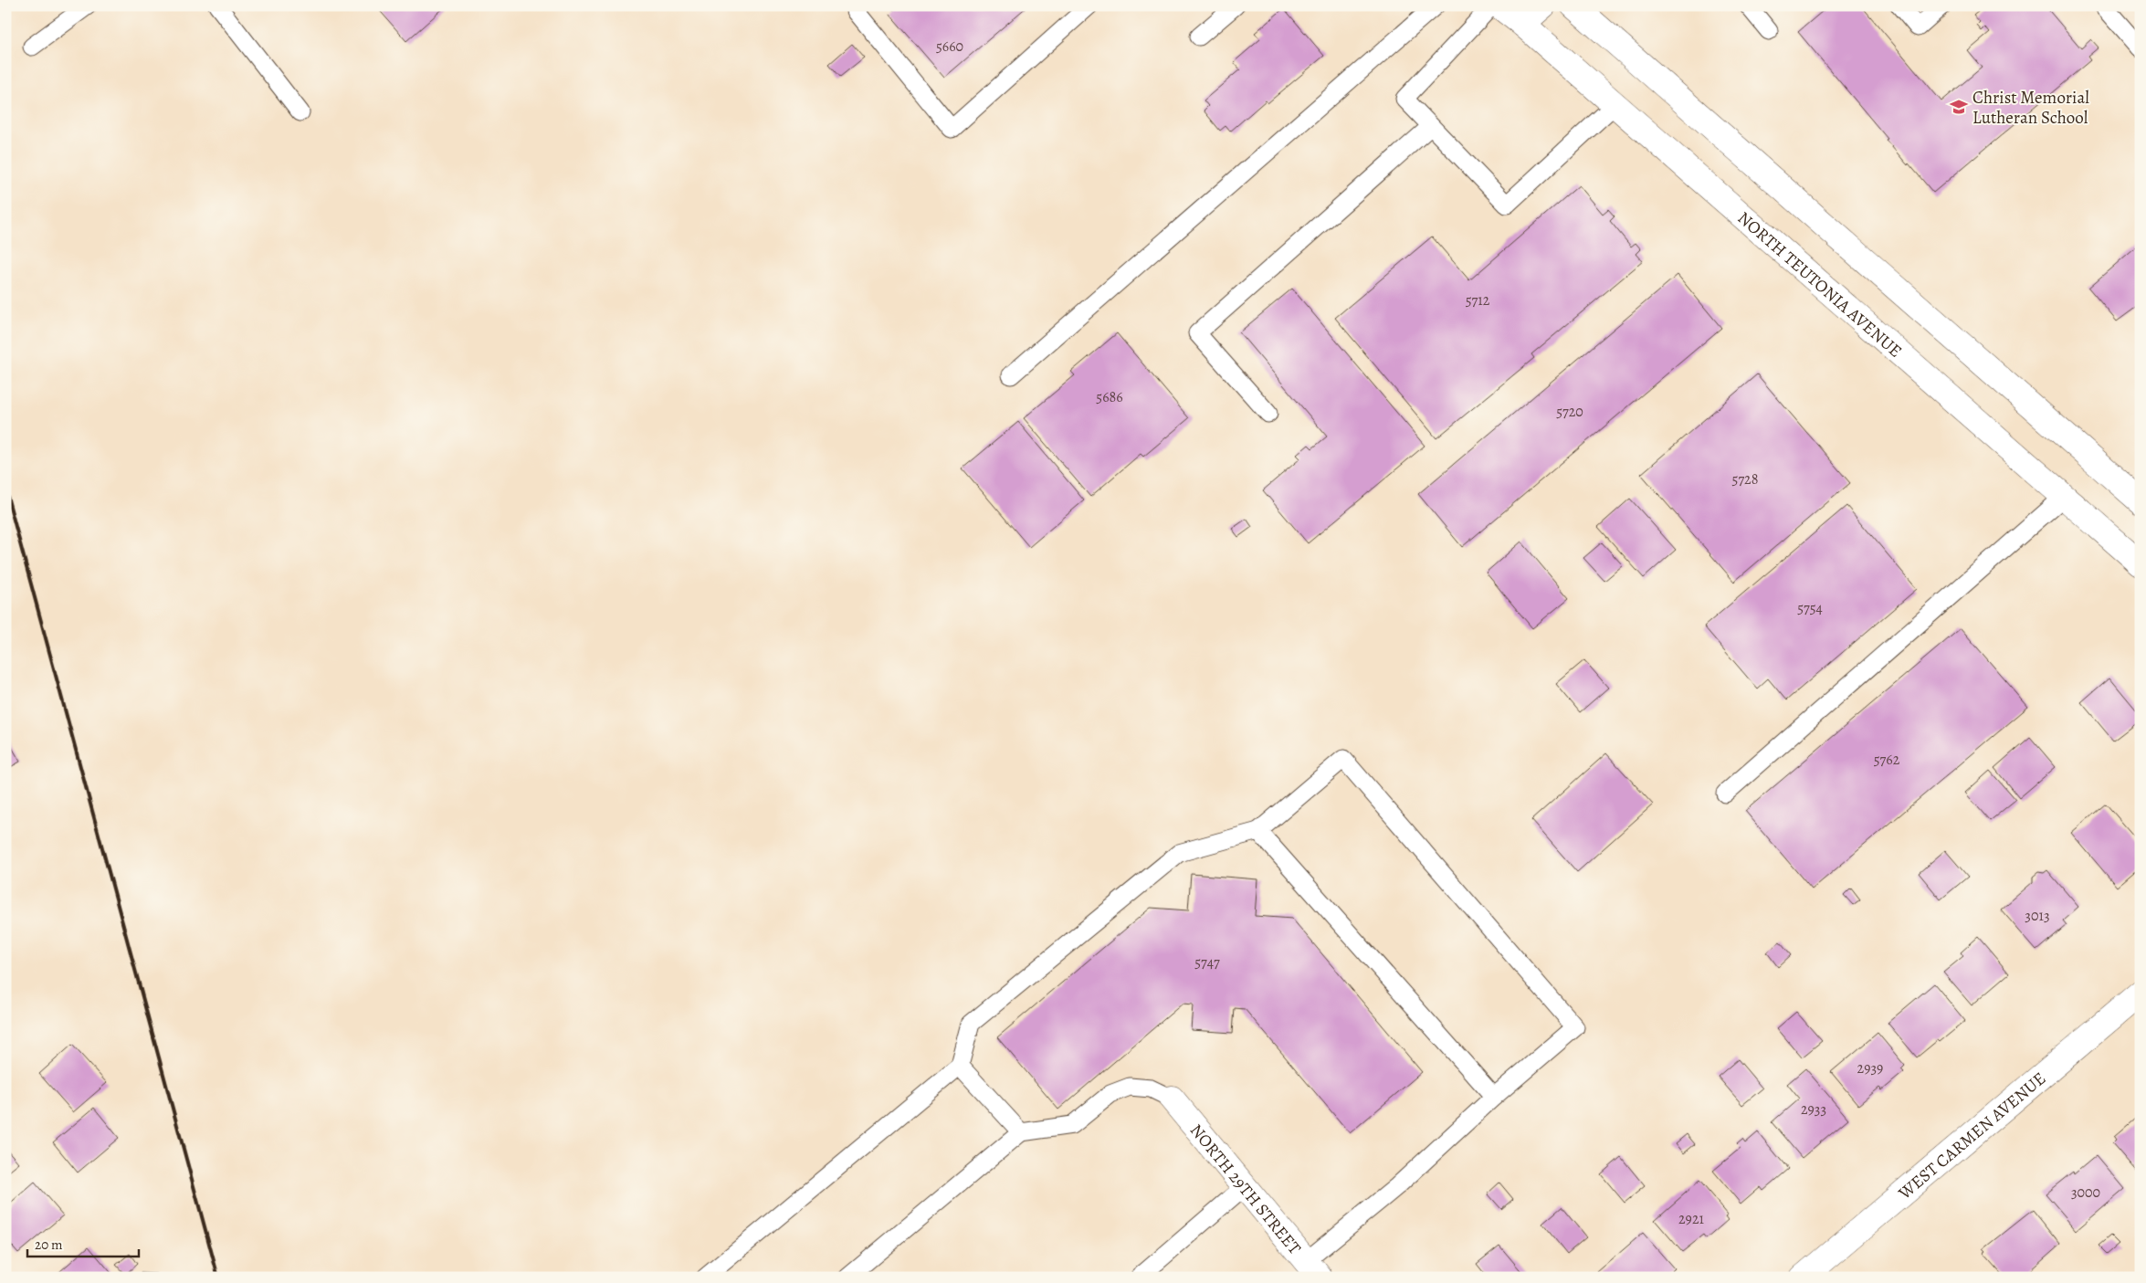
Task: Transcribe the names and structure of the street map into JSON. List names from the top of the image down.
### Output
{
  "streets": {
    "main road": ["NORTH TEUTONIA AVENUE", "WEST CARMEN AVENUE", "NORTH 29TH STREET"]
  },
  "places": {
    "school or university": ["Christ Memorial Lutheran School"]
  },
  "house_numbers": [
    "5660",
    "5712",
    "5686",
    "5720",
    "5728",
    "5754",
    "5762",
    "3013",
    "5747",
    "2939",
    "2933",
    "3000",
    "2921"
  ],
  "scale_bar": "20 m"
}
